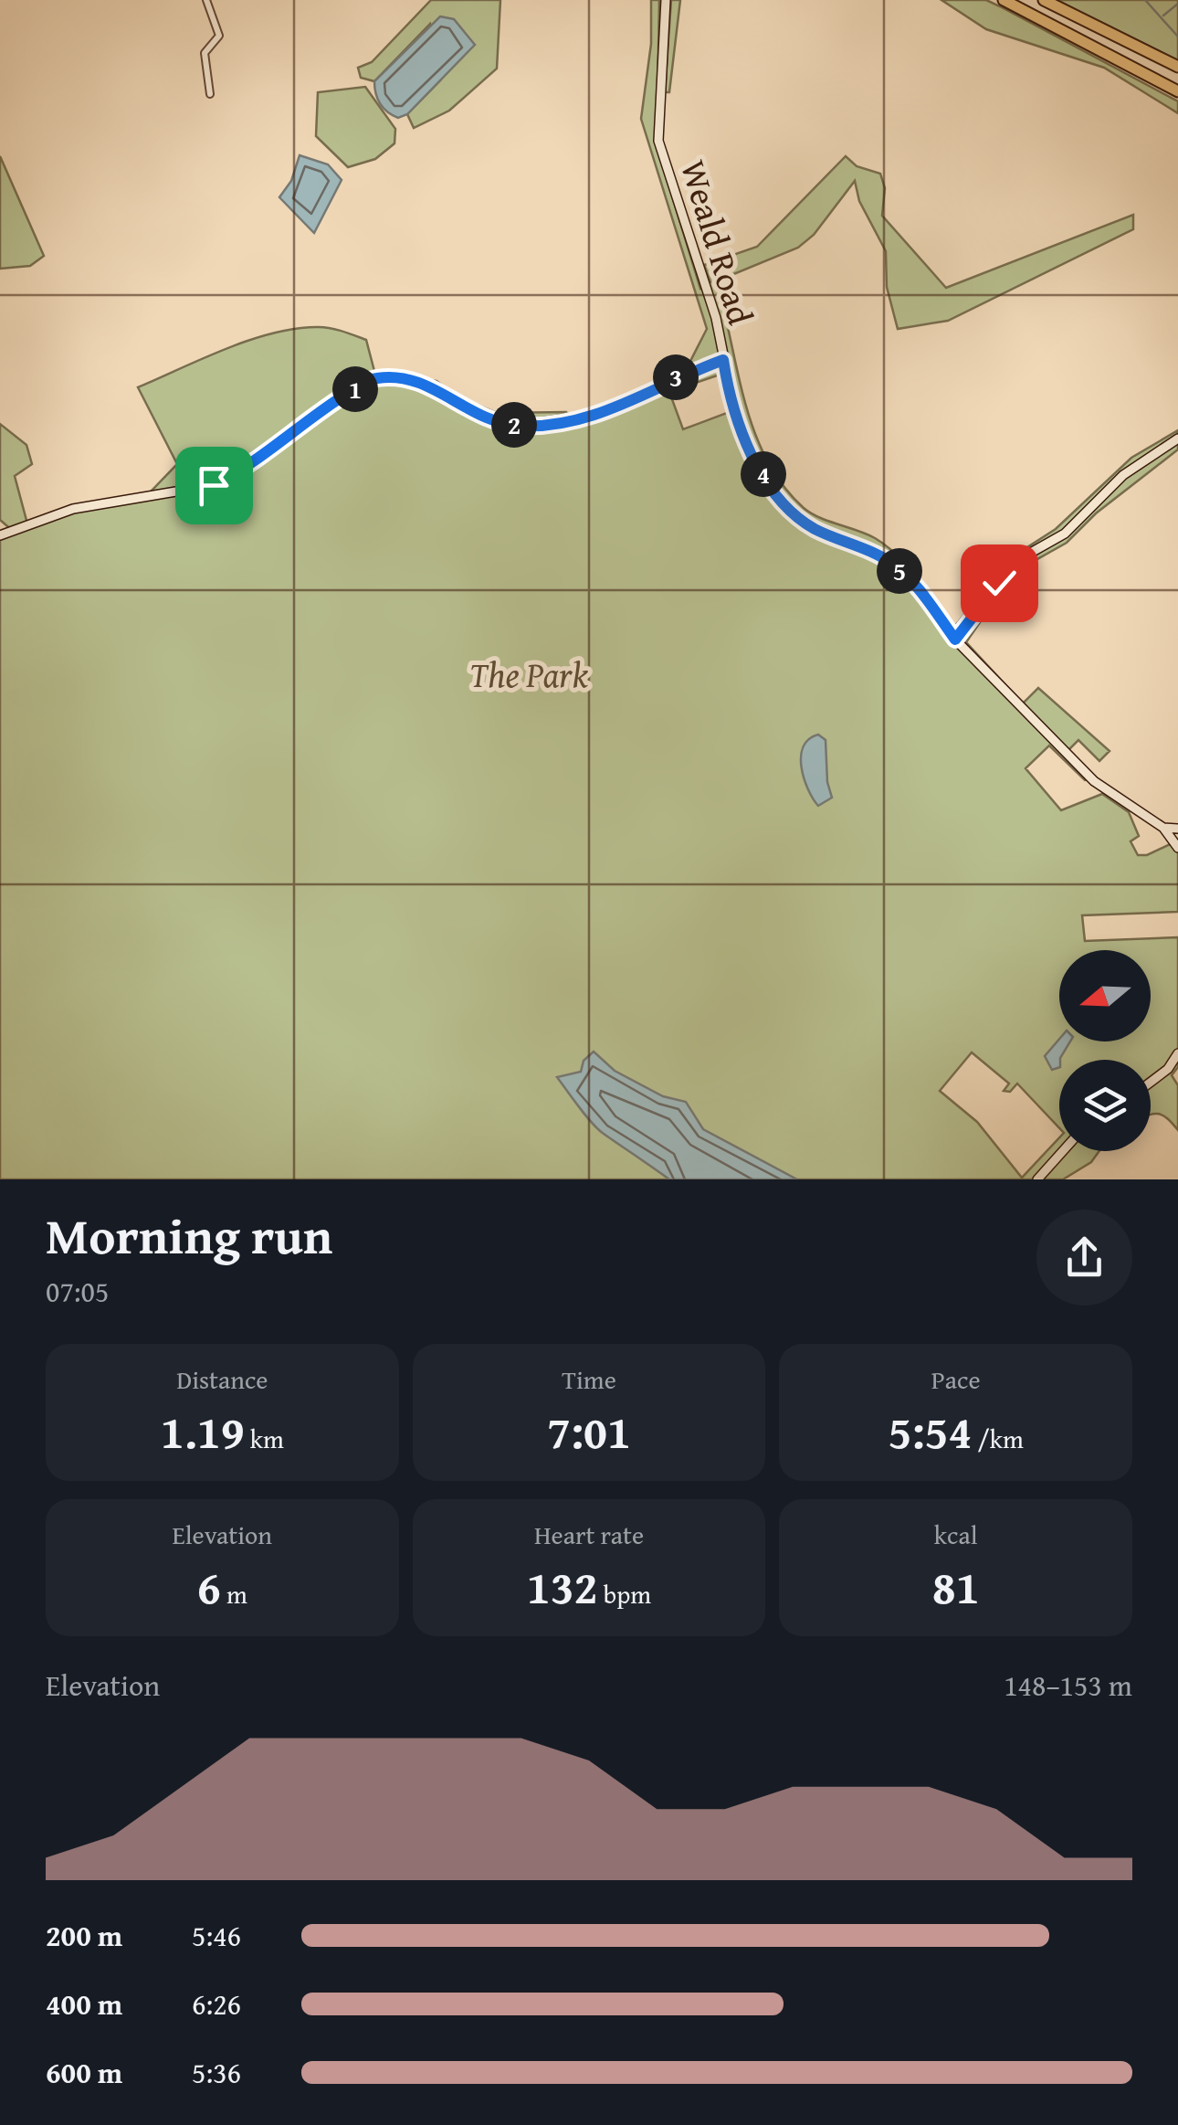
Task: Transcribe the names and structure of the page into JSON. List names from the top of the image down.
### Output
{
  "streets": {
    "street": ["Weald Road"]
  },
  "parks": ["The Park"],
  "north": "left",
  "page": {
    "pins": [
      "3",
      "1",
      "2",
      "4",
      "5"
    ],
    "heading": ["Morning run", "07:05"],
    "stats": [
      ["Distance", "1.19 km"],
      ["Time", "7:01"],
      ["Pace", "5:54 /km"],
      ["Elevation", "6 m"],
      ["Heart rate", "132 bpm"],
      ["kcal", "81"]
    ],
    "chart": ["Elevation", "148–153 m"],
    "list": [
      {
        "name": "200 m",
        "note": "5:46"
      },
      {
        "name": "400 m",
        "note": "6:26"
      },
      {
        "name": "600 m",
        "note": "5:36"
      }
    ]
  }
}
